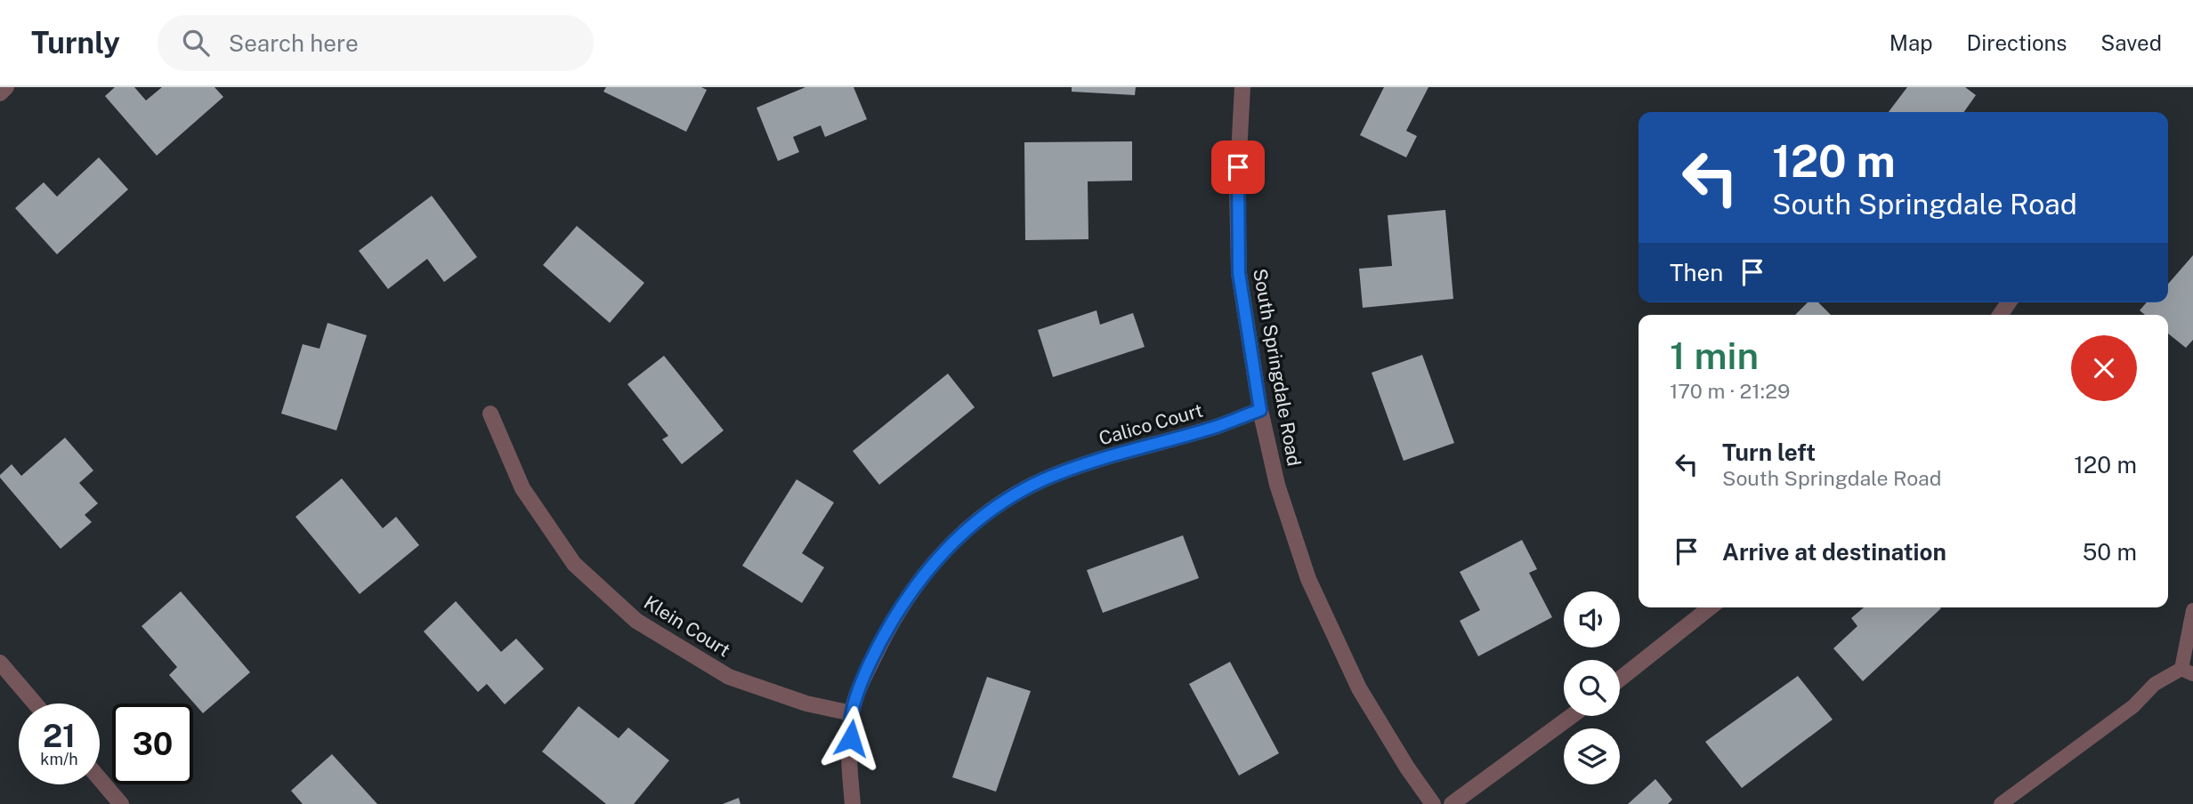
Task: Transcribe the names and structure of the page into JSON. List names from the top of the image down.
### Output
{
  "streets": {
    "street": ["South Springdale Road", "Calico Court", "Klein Court"]
  },
  "crossings": [
    ["South Springdale Road", "Calico Court"],
    ["Calico Court", "Klein Court"]
  ],
  "page": {
    "header": "Turnly",
    "search": "Search here",
    "nav": ["Map", "Directions", "Saved"],
    "turn": ["120 m", "South Springdale Road"],
    "then": "Then",
    "heading": ["1 min", "170 m · 21:29"],
    "list": [
      {
        "name": "Turn left",
        "note": "South Springdale Road",
        "value": "120 m"
      },
      {
        "name": "Arrive at destination",
        "value": "50 m"
      }
    ],
    "speed": "21 km/h",
    "limit": "30"
  }
}
